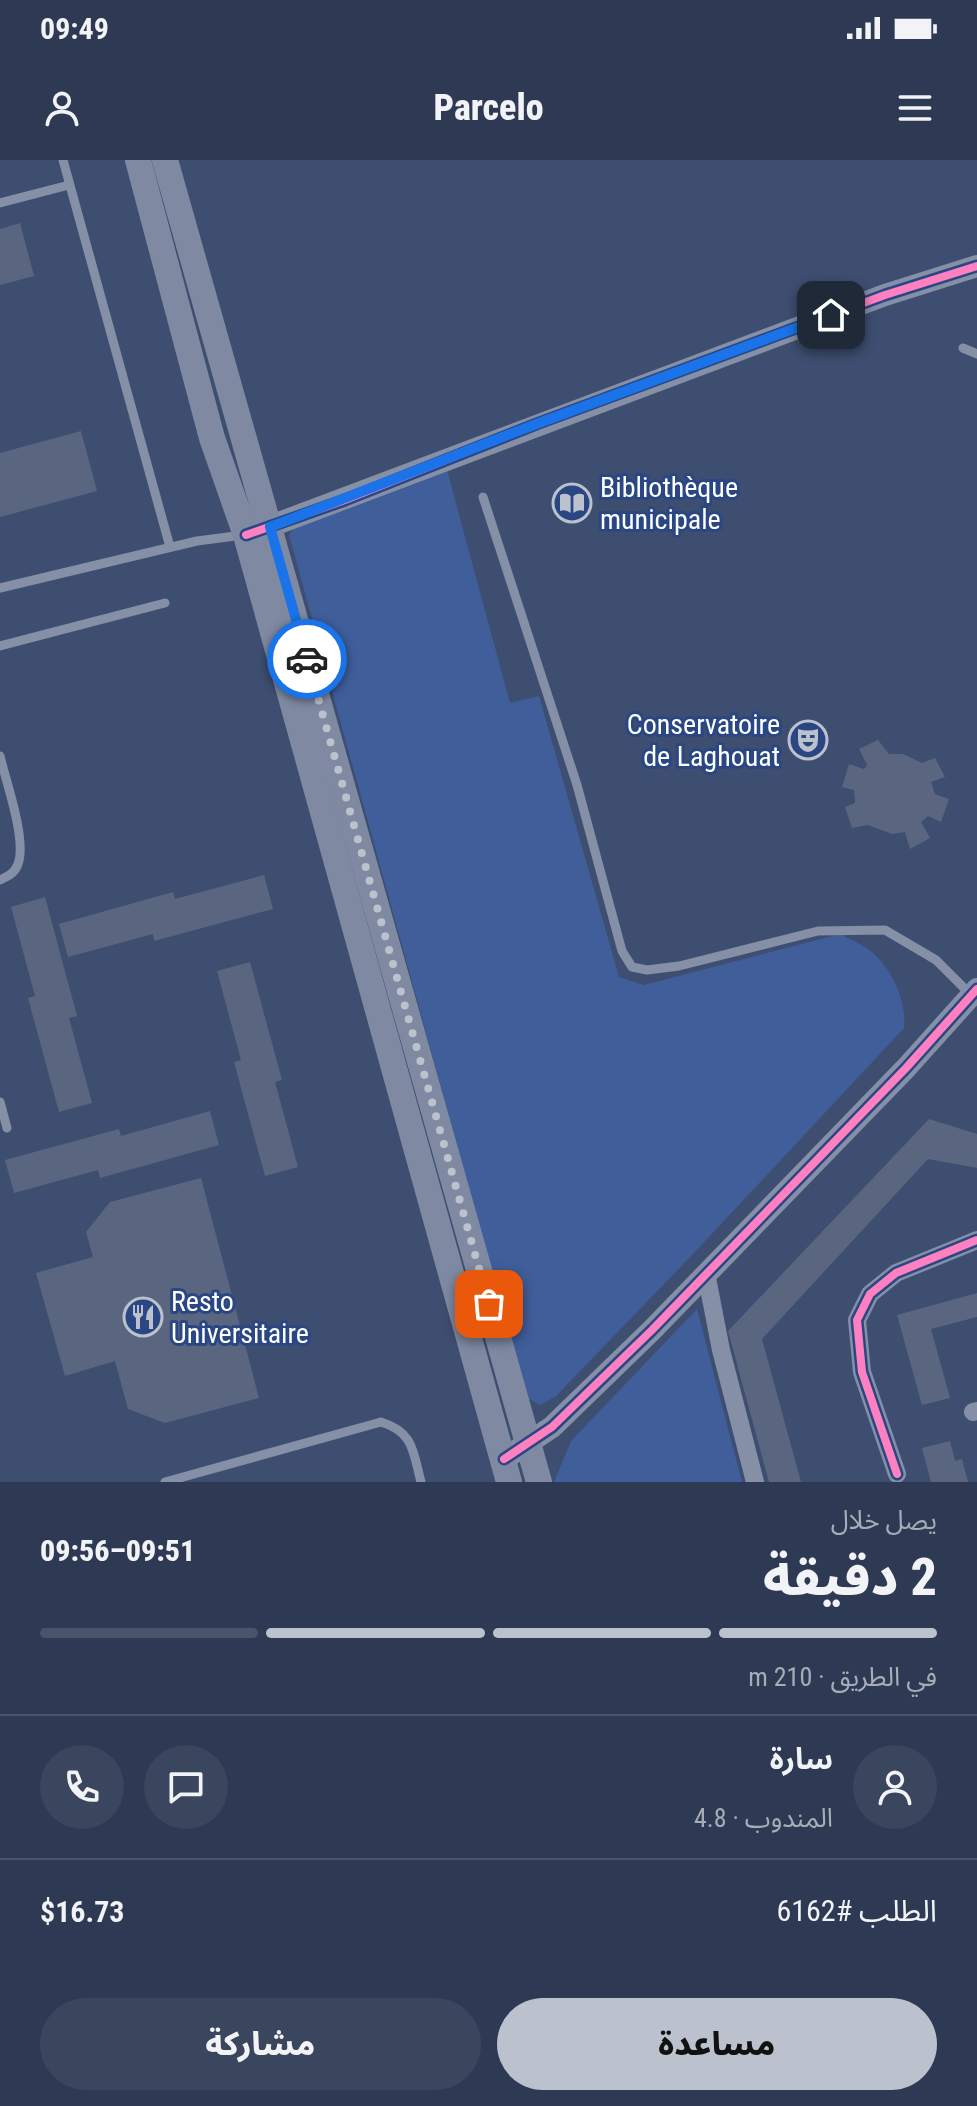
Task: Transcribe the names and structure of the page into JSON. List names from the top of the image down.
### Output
{
  "places": {
    "library": ["Bibliothèque municipale"],
    "theatre": ["Conservatoire de Laghouat"],
    "restaurant": ["Resto Universitaire"]
  },
  "page": {
    "status": "09:49",
    "header": "Parcelo",
    "heading": ["2 دقيقة", "يصل خلال", "09:51–09:56"],
    "panel": [
      "سارة",
      "المندوب · 4.8",
      "الطلب #6162",
      "$16.73"
    ],
    "bar": "في الطريق · 210 m",
    "buttons": ["مساعدة", "مشاركة"]
  }
}
